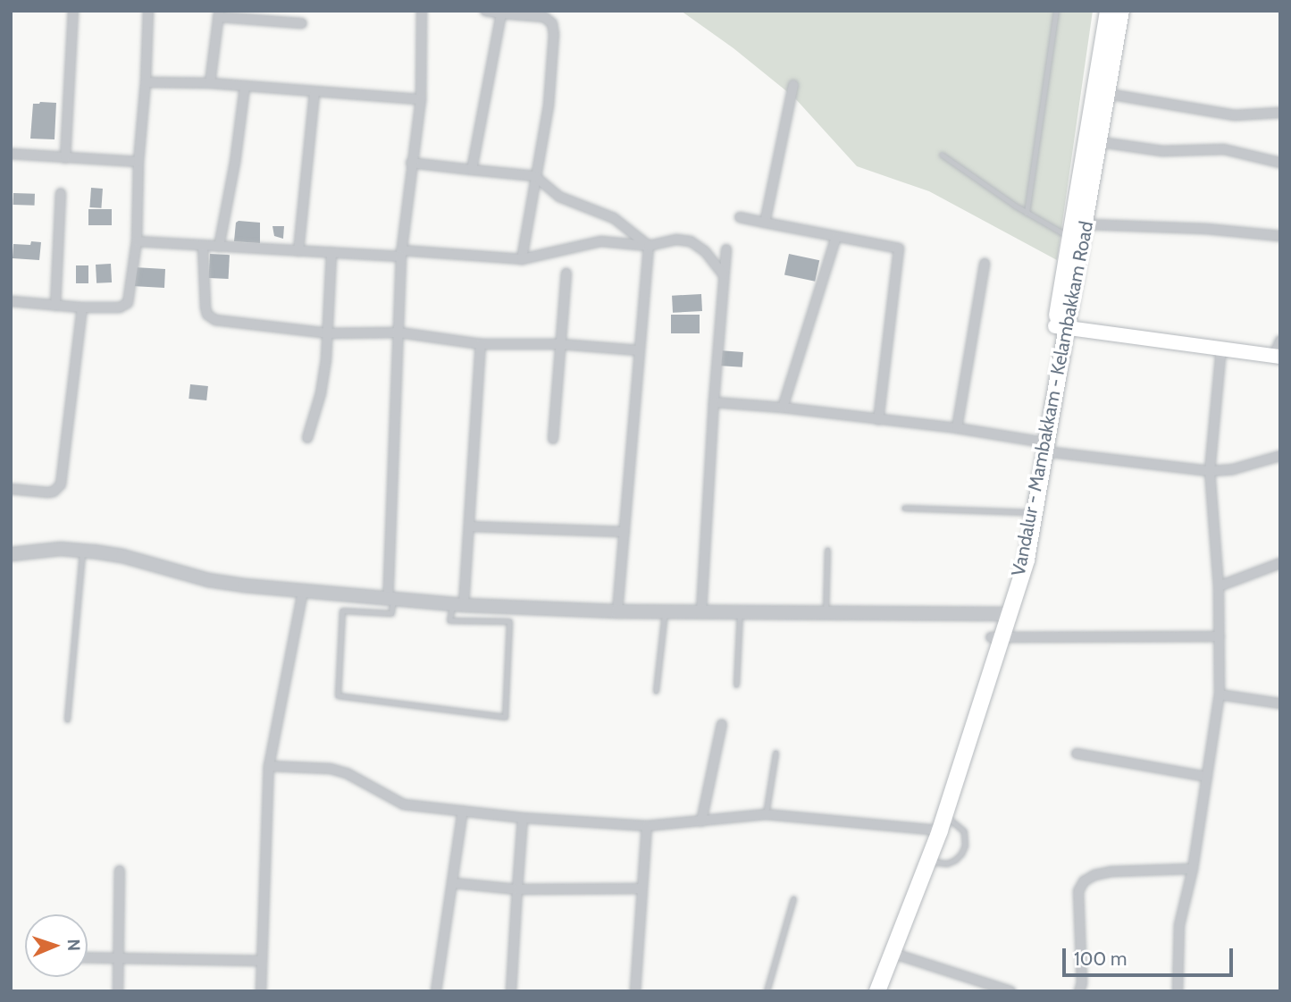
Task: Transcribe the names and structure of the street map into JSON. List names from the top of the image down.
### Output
{
  "streets": {
    "main road": ["Vandalur - Mambakkam - Kelambakkam Road"]
  },
  "scale_bar": "100 m",
  "north": "right"
}
